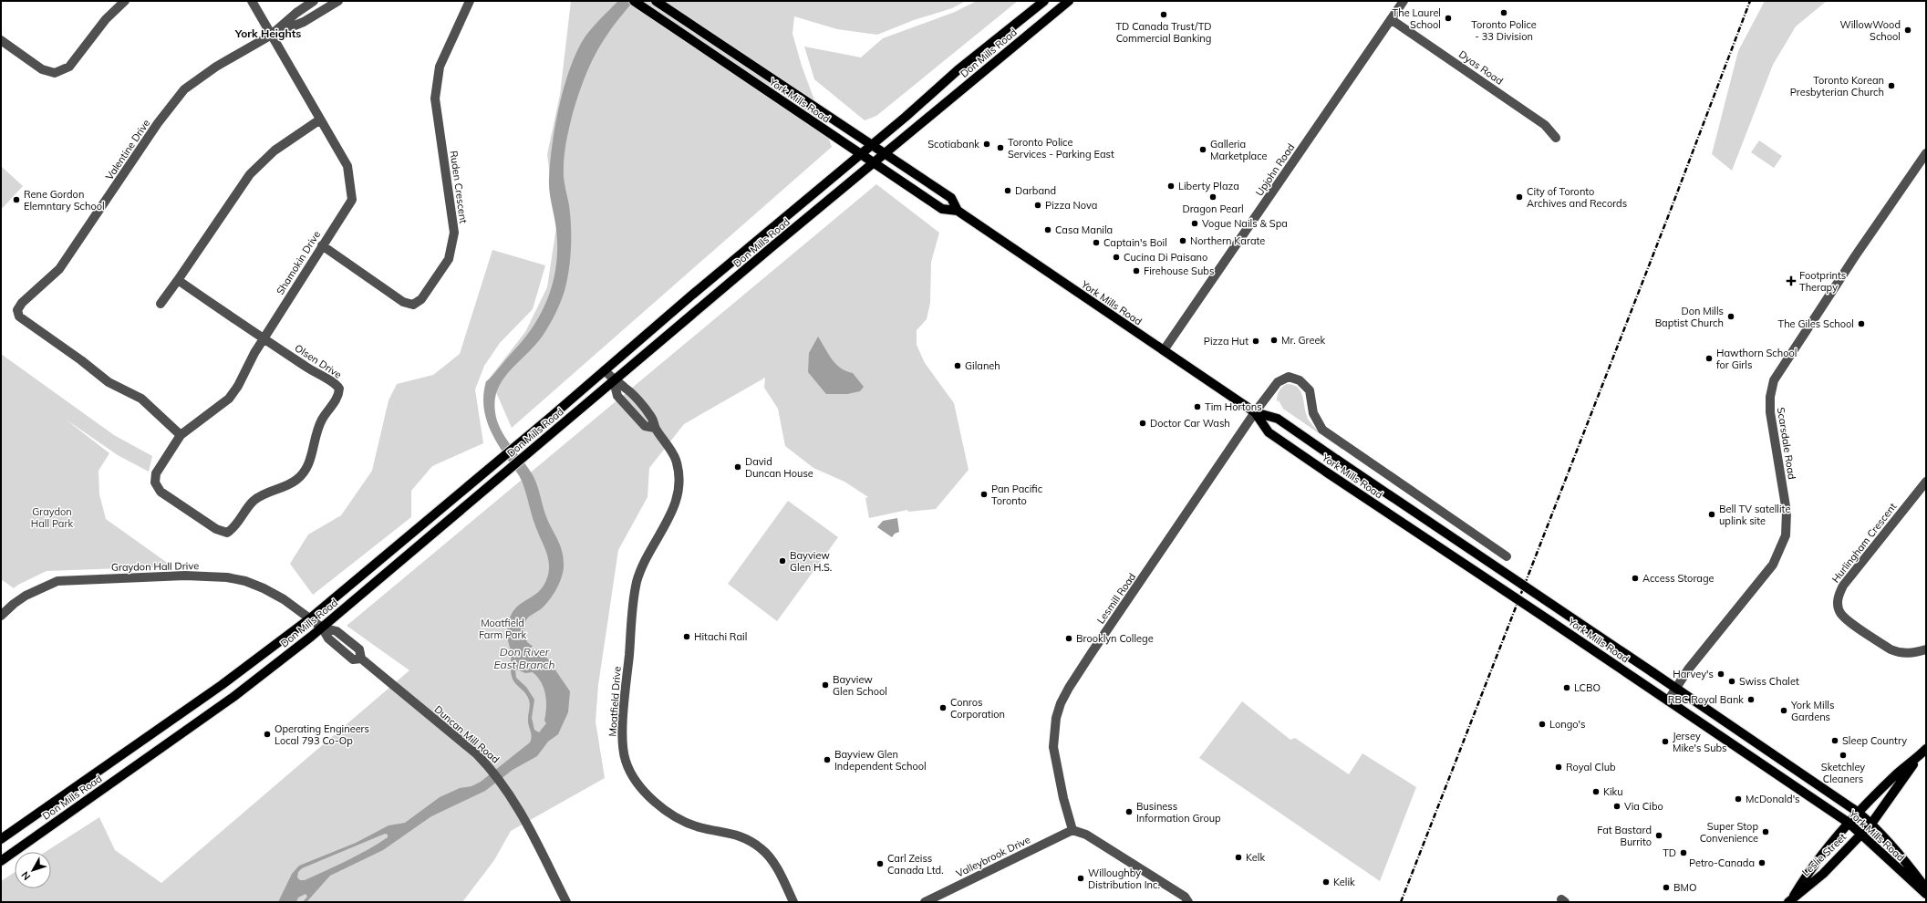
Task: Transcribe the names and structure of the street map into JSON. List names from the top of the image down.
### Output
{
  "streets": {
    "main road": ["Don Mills Road", "York Mills Road", "Leslie Street"],
    "street": [
      "Dyas Road",
      "Valentine Drive",
      "Upjohn Road",
      "Ruden Crescent",
      "Shamokin Drive",
      "Olsen Drive",
      "Scarsdale Road",
      "Hurlingham Crescent",
      "Graydon Hall Drive",
      "Lesmill Road",
      "Moatfield Drive",
      "Duncan Mill Road",
      "Valleybrook Drive"
    ]
  },
  "crossings": [
    ["Don Mills Road", "York Mills Road"],
    ["Don Mills Road", "Graydon Hall Drive"],
    ["Don Mills Road", "Moatfield Drive"],
    ["Don Mills Road", "Duncan Mill Road"],
    ["Dyas Road", "Upjohn Road"],
    ["York Mills Road", "Upjohn Road"],
    ["York Mills Road", "Scarsdale Road"],
    ["York Mills Road", "Lesmill Road"],
    ["York Mills Road", "Leslie Street"],
    ["Valentine Drive", "Shamokin Drive"],
    ["Ruden Crescent", "Shamokin Drive"],
    ["Shamokin Drive", "Olsen Drive"],
    ["Graydon Hall Drive", "Duncan Mill Road"],
    ["Lesmill Road", "Valleybrook Drive"]
  ],
  "districts": ["York Heights"],
  "water": ["Don River East Branch"],
  "parks": ["Graydon Hall Park", "Moatfield Farm Park"],
  "places": {
    "other": [
      "Toronto Police - 33 Division",
      "TD Canada Trust/TD Commercial Banking",
      "The Laurel School",
      "WillowWood School",
      "Toronto Korean Presbyterian Church",
      "Scotiabank",
      "Toronto Police Services - Parking East",
      "Galleria Marketplace",
      "Liberty Plaza",
      "Darband",
      "Dragon Pearl",
      "City of Toronto Archives and Records",
      "Rene Gordon Elemntary School",
      "Pizza Nova",
      "Vogue Nails & Spa",
      "Casa Manila",
      "Northern Karate",
      "Captain's Boil",
      "Cucina Di Paisano",
      "Firehouse Subs",
      "Don Mills Baptist Church",
      "The Giles School",
      "Mr. Greek",
      "Pizza Hut",
      "Hawthorn School for Girls",
      "Gilaneh",
      "Tim Hortons",
      "Doctor Car Wash",
      "David Duncan House",
      "Pan Pacific Toronto",
      "Bell TV satellite uplink site",
      "Bayview Glen H.S.",
      "Access Storage",
      "Hitachi Rail",
      "Brooklyn College",
      "Harvey's",
      "Swiss Chalet",
      "Bayview Glen School",
      "LCBO",
      "RBC Royal Bank",
      "Conros Corporation",
      "York Mills Gardens",
      "Longo's",
      "Operating Engineers Local 793 Co-Op",
      "Sleep Country",
      "Jersey Mike's Subs",
      "Sketchley Cleaners",
      "Bayview Glen Independent School",
      "Royal Club",
      "Kiku",
      "McDonald's",
      "Via Cibo",
      "Business Information Group",
      "Super Stop Convenience",
      "Fat Bastard Burrito",
      "TD",
      "Kelk",
      "Petro-Canada",
      "Carl Zeiss Canada Ltd.",
      "Willoughby Distribution Inc.",
      "Kelik",
      "BMO"
    ],
    "health": ["Footprints Therapy"]
  },
  "north": "bottom left"
}
